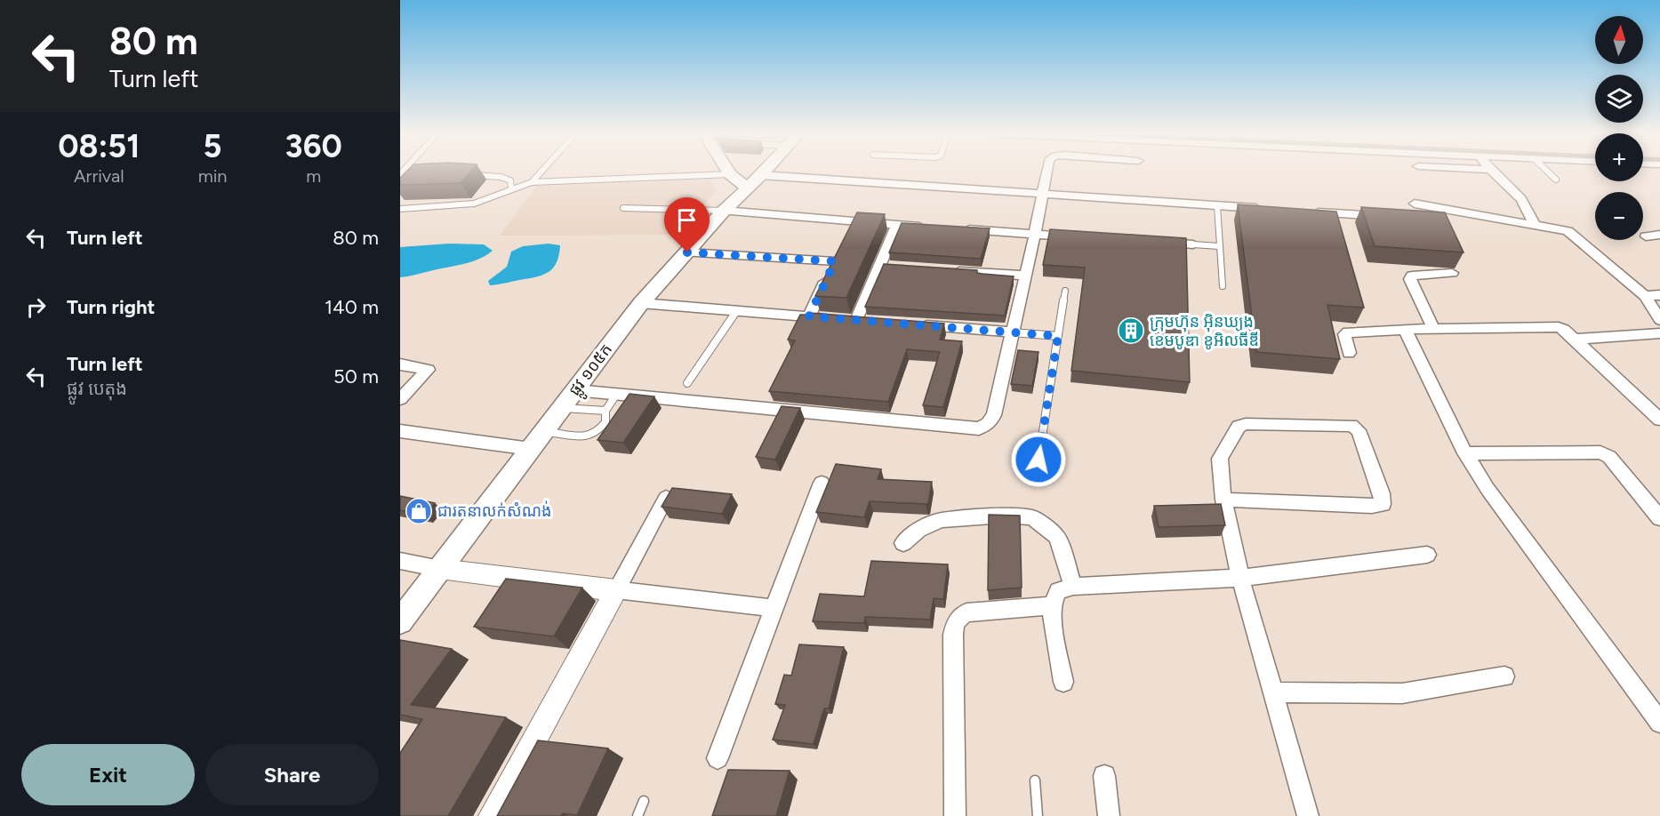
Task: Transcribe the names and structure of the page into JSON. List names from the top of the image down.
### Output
{
  "streets": {
    "main road": ["ផ្លូវ ១០៥ក"]
  },
  "places": {
    "building": ["ក្រុមហ៊ុន អ៊ិនឃ្យុង ខេមបូឌា ខូអិលធីឌី"],
    "shop": ["ជារតនាលក់សំណង់"]
  },
  "north": "top",
  "page": {
    "turn": ["80 m", "Turn left"],
    "map_buttons": ["+", "−"],
    "eta": [
      "08:51",
      "Arrival",
      "5",
      "min",
      "360",
      "m"
    ],
    "list": [
      {
        "name": "Turn left",
        "value": "80 m"
      },
      {
        "name": "Turn right",
        "value": "140 m"
      },
      {
        "name": "Turn left",
        "note": "ផ្លូវ បេតុង",
        "value": "50 m"
      }
    ],
    "buttons": ["Exit", "Share"]
  }
}
